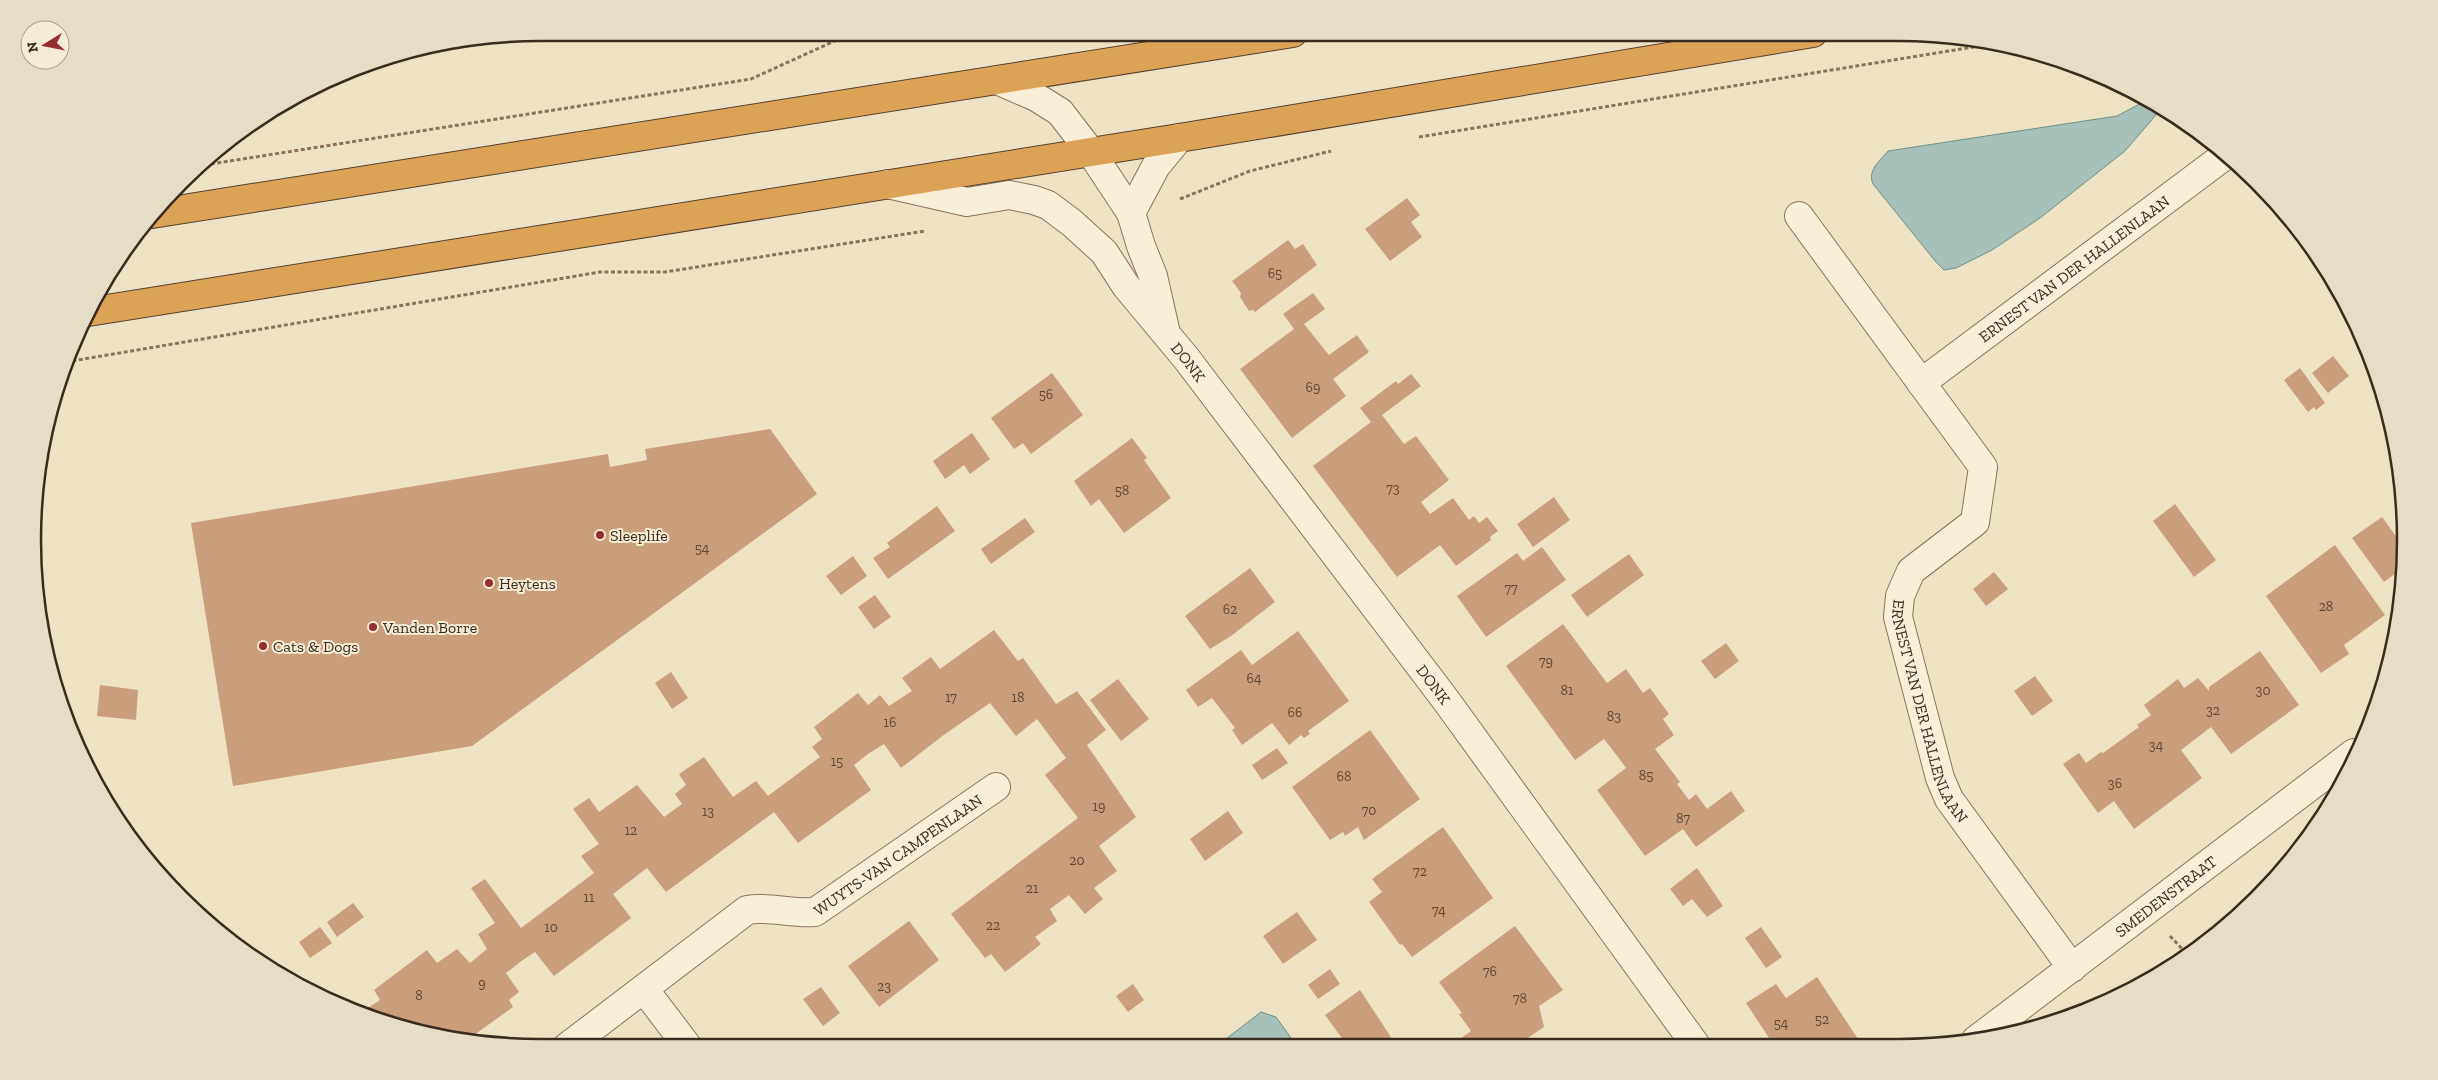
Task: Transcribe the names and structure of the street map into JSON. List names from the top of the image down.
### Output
{
  "streets": {
    "street": [
      "ERNEST VAN DER HALLENLAAN",
      "DONK",
      "WUYTS-VAN CAMPENLAAN",
      "SMEDENSTRAAT"
    ]
  },
  "crossings": [
    ["ERNEST VAN DER HALLENLAAN", "SMEDENSTRAAT"]
  ],
  "places": [
    "Sleeplife",
    "Heytens",
    "Vanden Borre",
    "Cats & Dogs"
  ],
  "house_numbers": [
    "65",
    "69",
    "56",
    "73",
    "58",
    "54",
    "77",
    "28",
    "62",
    "79",
    "64",
    "81",
    "30",
    "17",
    "18",
    "32",
    "66",
    "83",
    "16",
    "34",
    "15",
    "85",
    "68",
    "36",
    "19",
    "70",
    "13",
    "87",
    "12",
    "20",
    "72",
    "21",
    "11",
    "74",
    "22",
    "10",
    "76",
    "9",
    "23",
    "8",
    "78",
    "52",
    "54"
  ],
  "north": "left"
}
